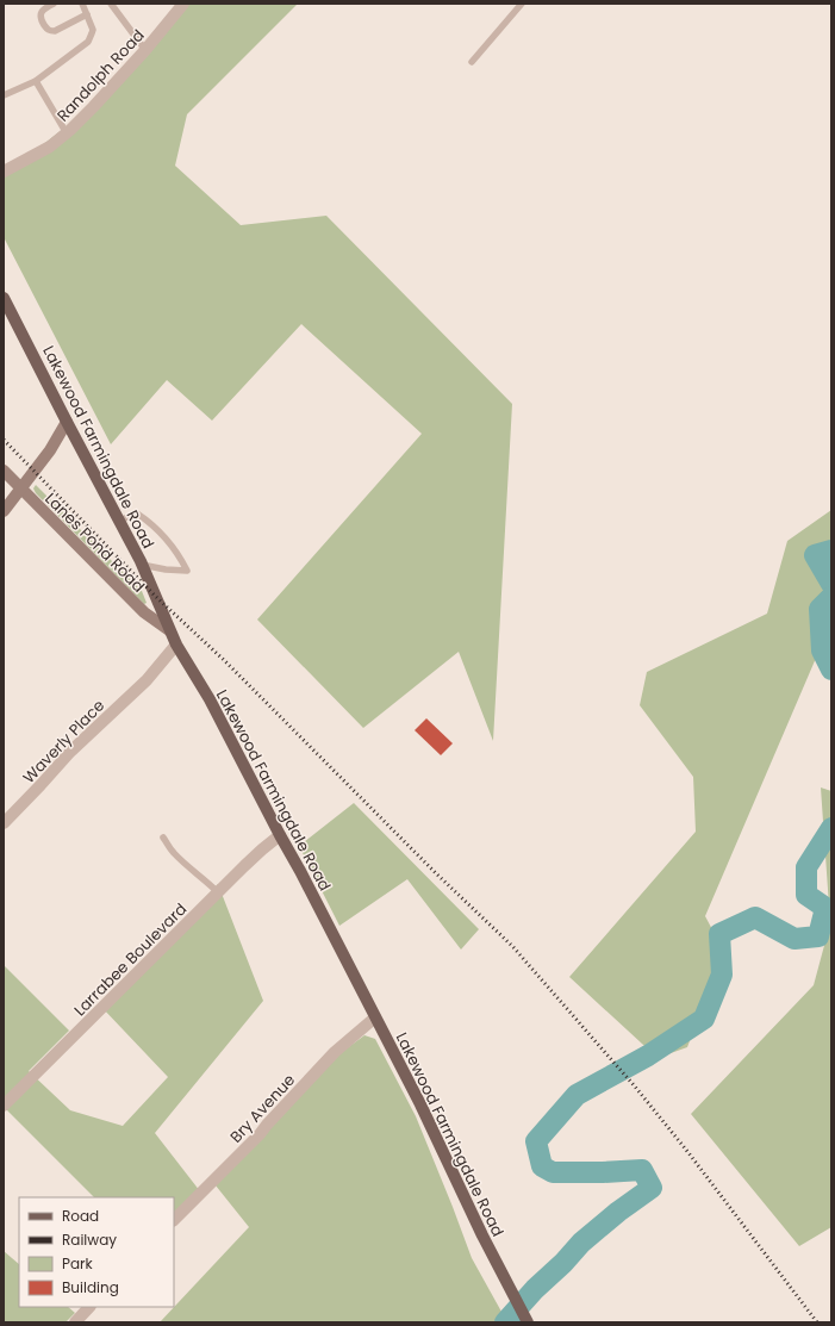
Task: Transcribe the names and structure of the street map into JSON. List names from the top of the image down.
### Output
{
  "streets": {
    "main road": ["Lakewood Farmingdale Road"],
    "street": [
      "Randolph Road",
      "Lanes Pond Road",
      "Waverly Place",
      "Larrabee Boulevard",
      "Bry Avenue"
    ]
  },
  "crossings": [
    ["Lakewood Farmingdale Road", "Lanes Pond Road"],
    ["Lakewood Farmingdale Road", "Waverly Place"],
    ["Lakewood Farmingdale Road", "Larrabee Boulevard"],
    ["Lakewood Farmingdale Road", "Bry Avenue"]
  ],
  "legend": [
    "Road",
    "Railway",
    "Park",
    "Building"
  ]
}
